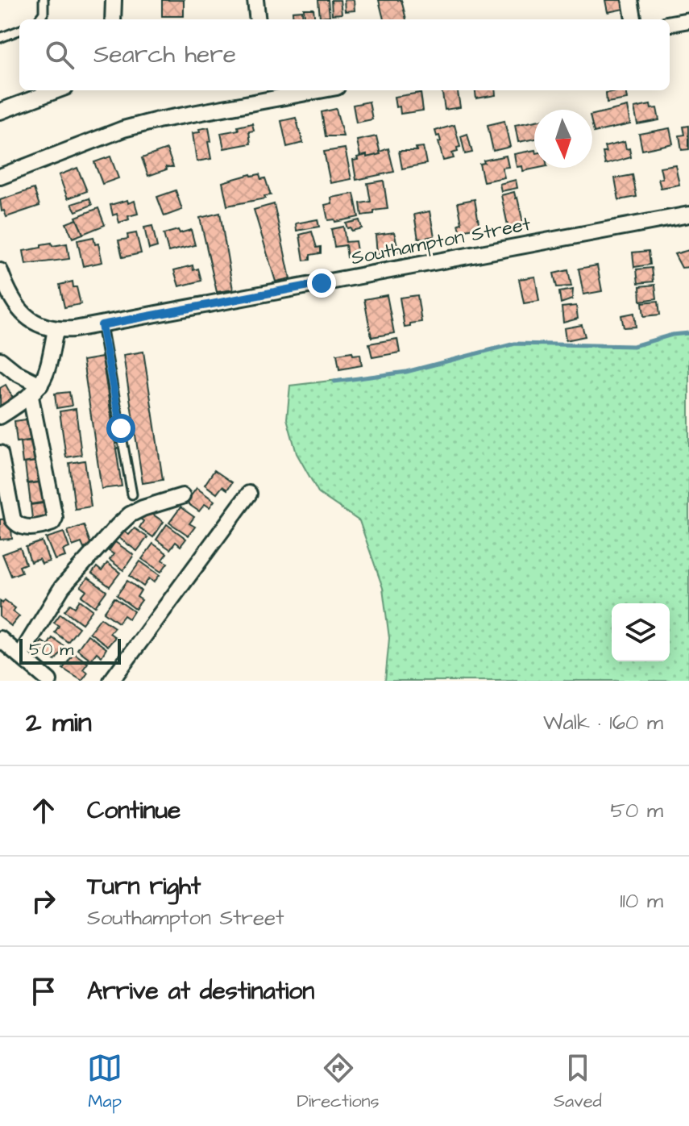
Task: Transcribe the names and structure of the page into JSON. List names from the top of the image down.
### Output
{
  "streets": {
    "street": ["Southampton Street"]
  },
  "scale_bar": "50 m",
  "north": "bottom",
  "page": {
    "search": "Search here",
    "scale": "50 m",
    "heading": ["2 min", "Walk · 160 m"],
    "list": [
      ["Continue", "50 m"],
      ["Turn right", "Southampton Street", "110 m"],
      "Arrive at destination"
    ],
    "nav": ["Map", "Directions", "Saved"]
  }
}
